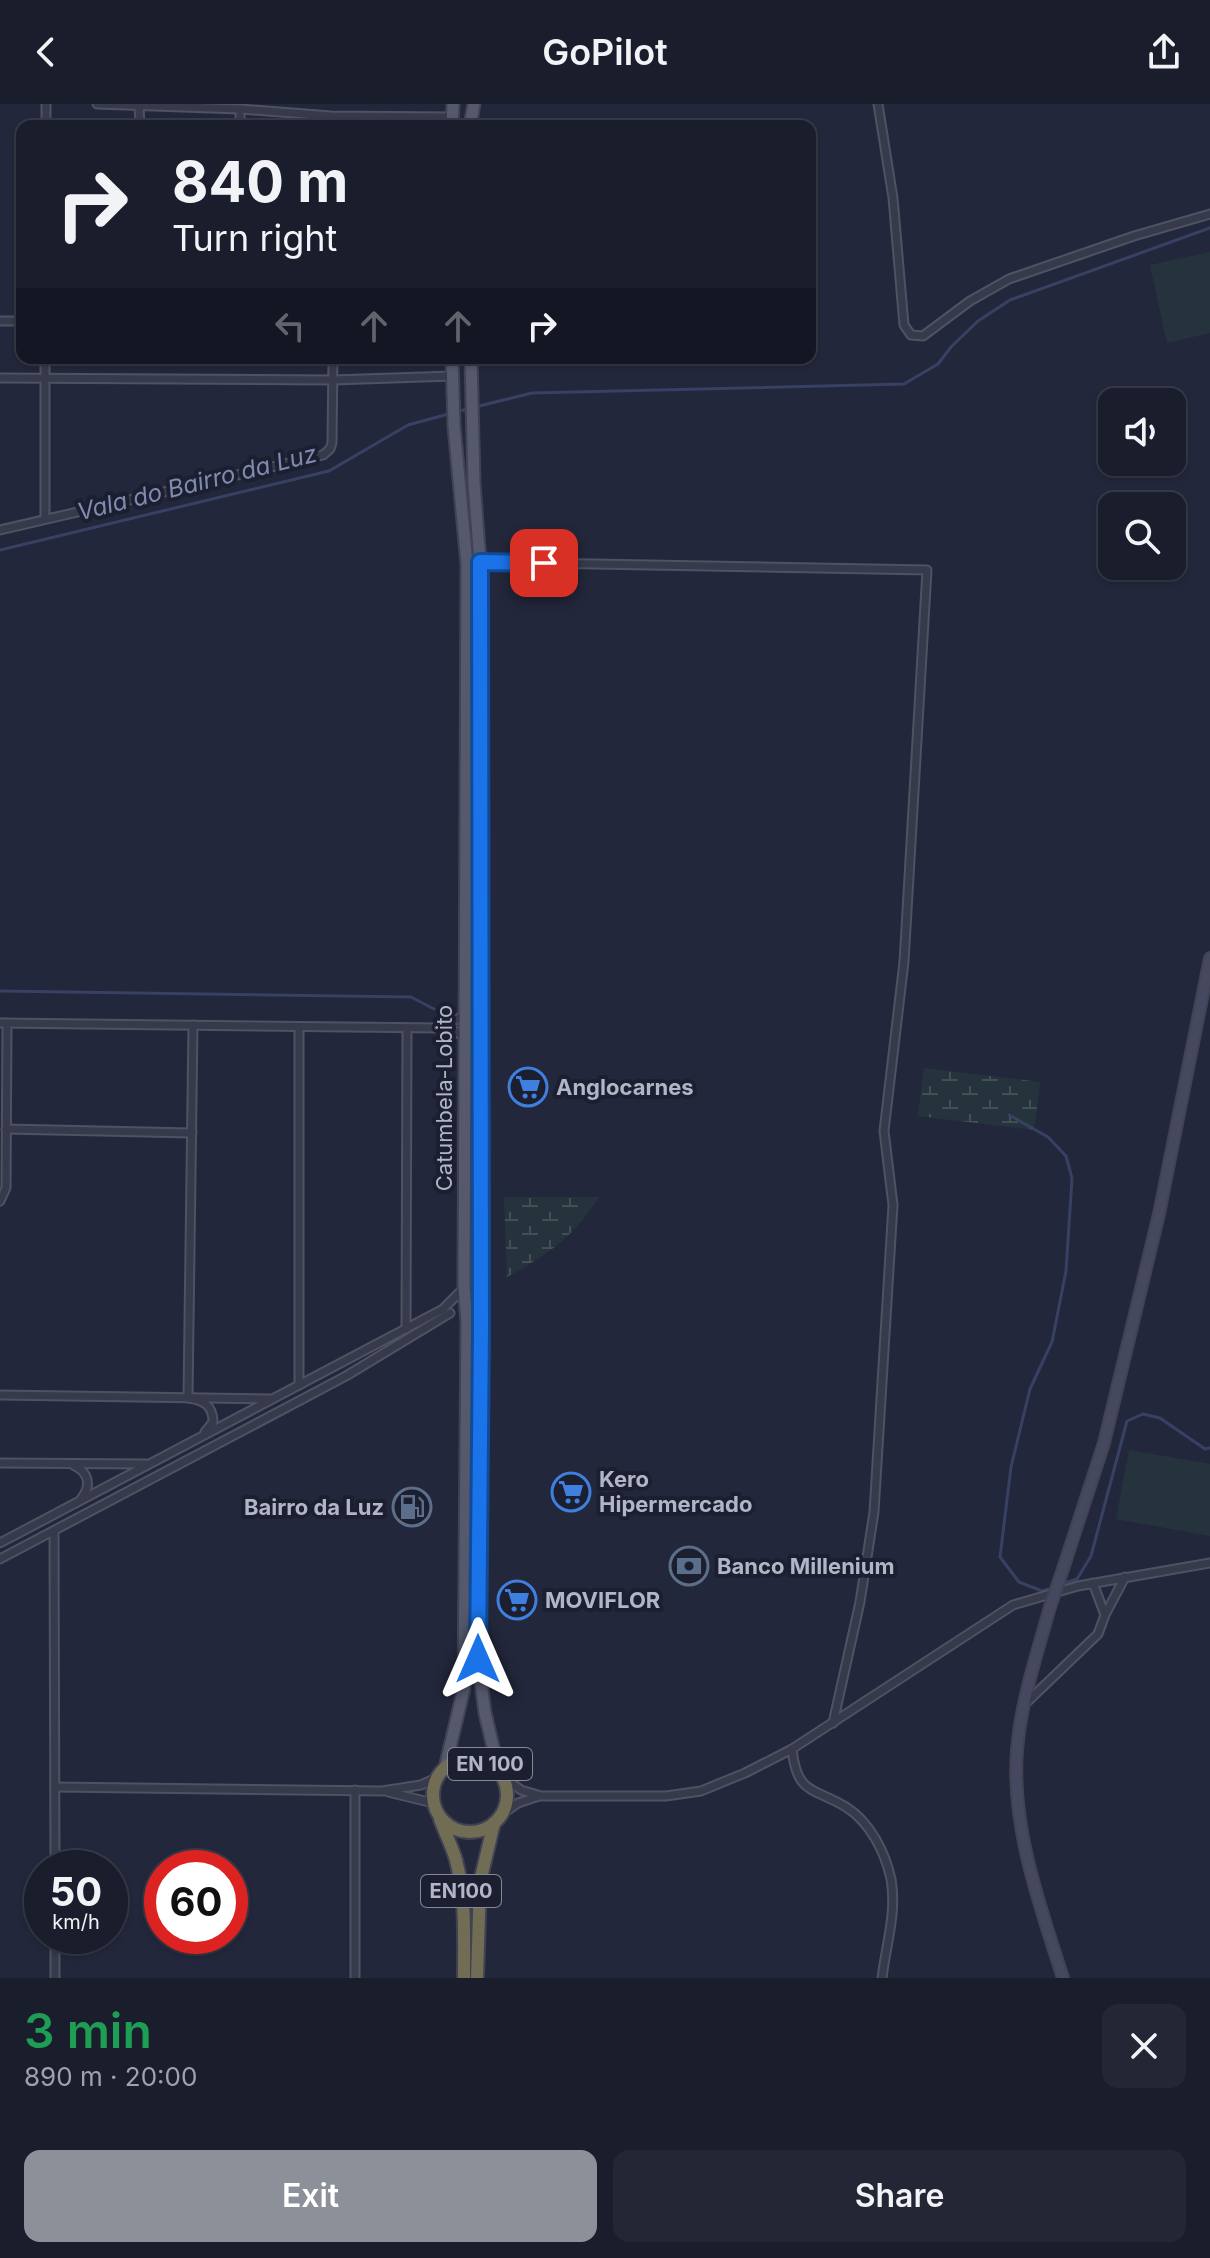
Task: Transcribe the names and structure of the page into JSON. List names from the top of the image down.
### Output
{
  "streets": {
    "highway": ["EN 100", "EN100"],
    "main road": ["Catumbela-Lobito"]
  },
  "crossings": [
    ["Catumbela-Lobito", "EN 100"],
    ["Catumbela-Lobito", "EN100"],
    ["EN 100", "EN100"]
  ],
  "water": ["Vala do Bairro da Luz"],
  "places": {
    "supermarket": ["Anglocarnes", "Kero Hipermercado", "MOVIFLOR"],
    "fuel station": ["Bairro da Luz"],
    "bank": ["Banco Millenium"]
  },
  "page": {
    "header": "GoPilot",
    "turn": ["840 m", "Turn right"],
    "speed": "50 km/h",
    "limit": "60",
    "heading": ["3 min", "890 m · 20:00"],
    "buttons": ["Exit", "Share"]
  }
}
